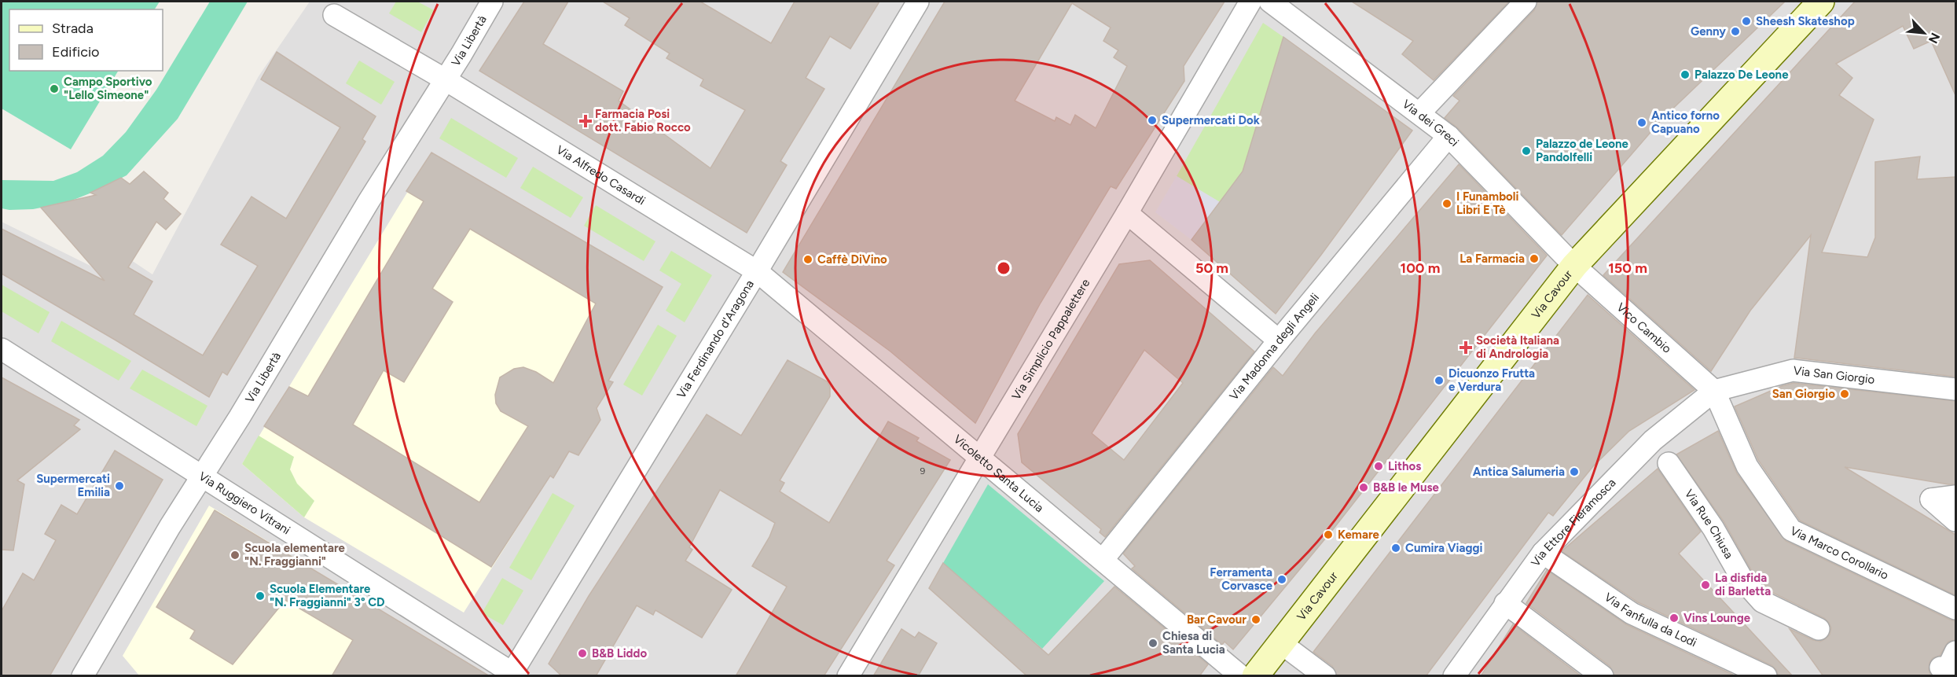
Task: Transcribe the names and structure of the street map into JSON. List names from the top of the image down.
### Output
{
  "streets": {
    "street": [
      "Via Libertà",
      "Via dei Greci",
      "Via Alfredo Casardi",
      "Via Cavour",
      "Vico Cambio",
      "Via Ferdinando d'Aragona",
      "Via Simplicio Pappalettere",
      "Via Madonna degli Angeli",
      "Via San Giorgio",
      "Vicoletto Santa Lucia",
      "Via Ruggiero Vitrani",
      "Via Ettore Fieramosca",
      "Via Rue Chiusa",
      "Via Marco Corollario",
      "Via Fanfulla da Lodi"
    ]
  },
  "crossings": [
    ["Via Libertà", "Via Alfredo Casardi"],
    ["Via Libertà", "Via Ruggiero Vitrani"],
    ["Via dei Greci", "Via Cavour"],
    ["Via dei Greci", "Vico Cambio"],
    ["Via dei Greci", "Via Madonna degli Angeli"],
    ["Via Alfredo Casardi", "Via Ferdinando d'Aragona"],
    ["Via Alfredo Casardi", "Vicoletto Santa Lucia"],
    ["Via Cavour", "Vico Cambio"],
    ["Vico Cambio", "Via San Giorgio"],
    ["Vico Cambio", "Via Ettore Fieramosca"],
    ["Vico Cambio", "Via Marco Corollario"],
    ["Via Ferdinando d'Aragona", "Vicoletto Santa Lucia"],
    ["Via Ferdinando d'Aragona", "Via Ruggiero Vitrani"],
    ["Via Simplicio Pappalettere", "Vicoletto Santa Lucia"],
    ["Via Madonna degli Angeli", "Vicoletto Santa Lucia"],
    ["Via San Giorgio", "Via Ettore Fieramosca"],
    ["Via San Giorgio", "Via Marco Corollario"],
    ["Via Ettore Fieramosca", "Via Rue Chiusa"],
    ["Via Ettore Fieramosca", "Via Marco Corollario"],
    ["Via Ettore Fieramosca", "Via Fanfulla da Lodi"]
  ],
  "places": {
    "other": [
      "Sheesh Skateshop",
      "Genny",
      "Palazzo De Leone",
      "Campo Sportivo \"Lello Simeone\"",
      "Supermercati Dok",
      "Antico forno Capuano",
      "Palazzo de Leone Pandolfelli",
      "I Funamboli Libri E Tè",
      "La Farmacia",
      "Caffè DiVino",
      "Dicuonzo Frutta e Verdura",
      "San Giorgio",
      "Lithos",
      "Antica Salumeria",
      "Supermercati Emilia",
      "B&B le Muse",
      "Kemare",
      "Cumira Viaggi",
      "Scuola elementare \"N. Fraggianni\"",
      "Ferramenta Corvasce",
      "La disfida di Barletta",
      "Scuola Elementare \"N. Fraggianni\" 3° CD",
      "Vins Lounge",
      "Bar Cavour",
      "Chiesa di Santa Lucia",
      "B&B Liddo"
    ],
    "health": ["Farmacia Posi dott. Fabio Rocco", "Società Italiana di Andrologia"]
  },
  "house_numbers": ["9"],
  "legend": ["Strada", "Edificio"],
  "north": "bottom right",
  "rings": ["50 m", "100 m", "150 m"]
}
